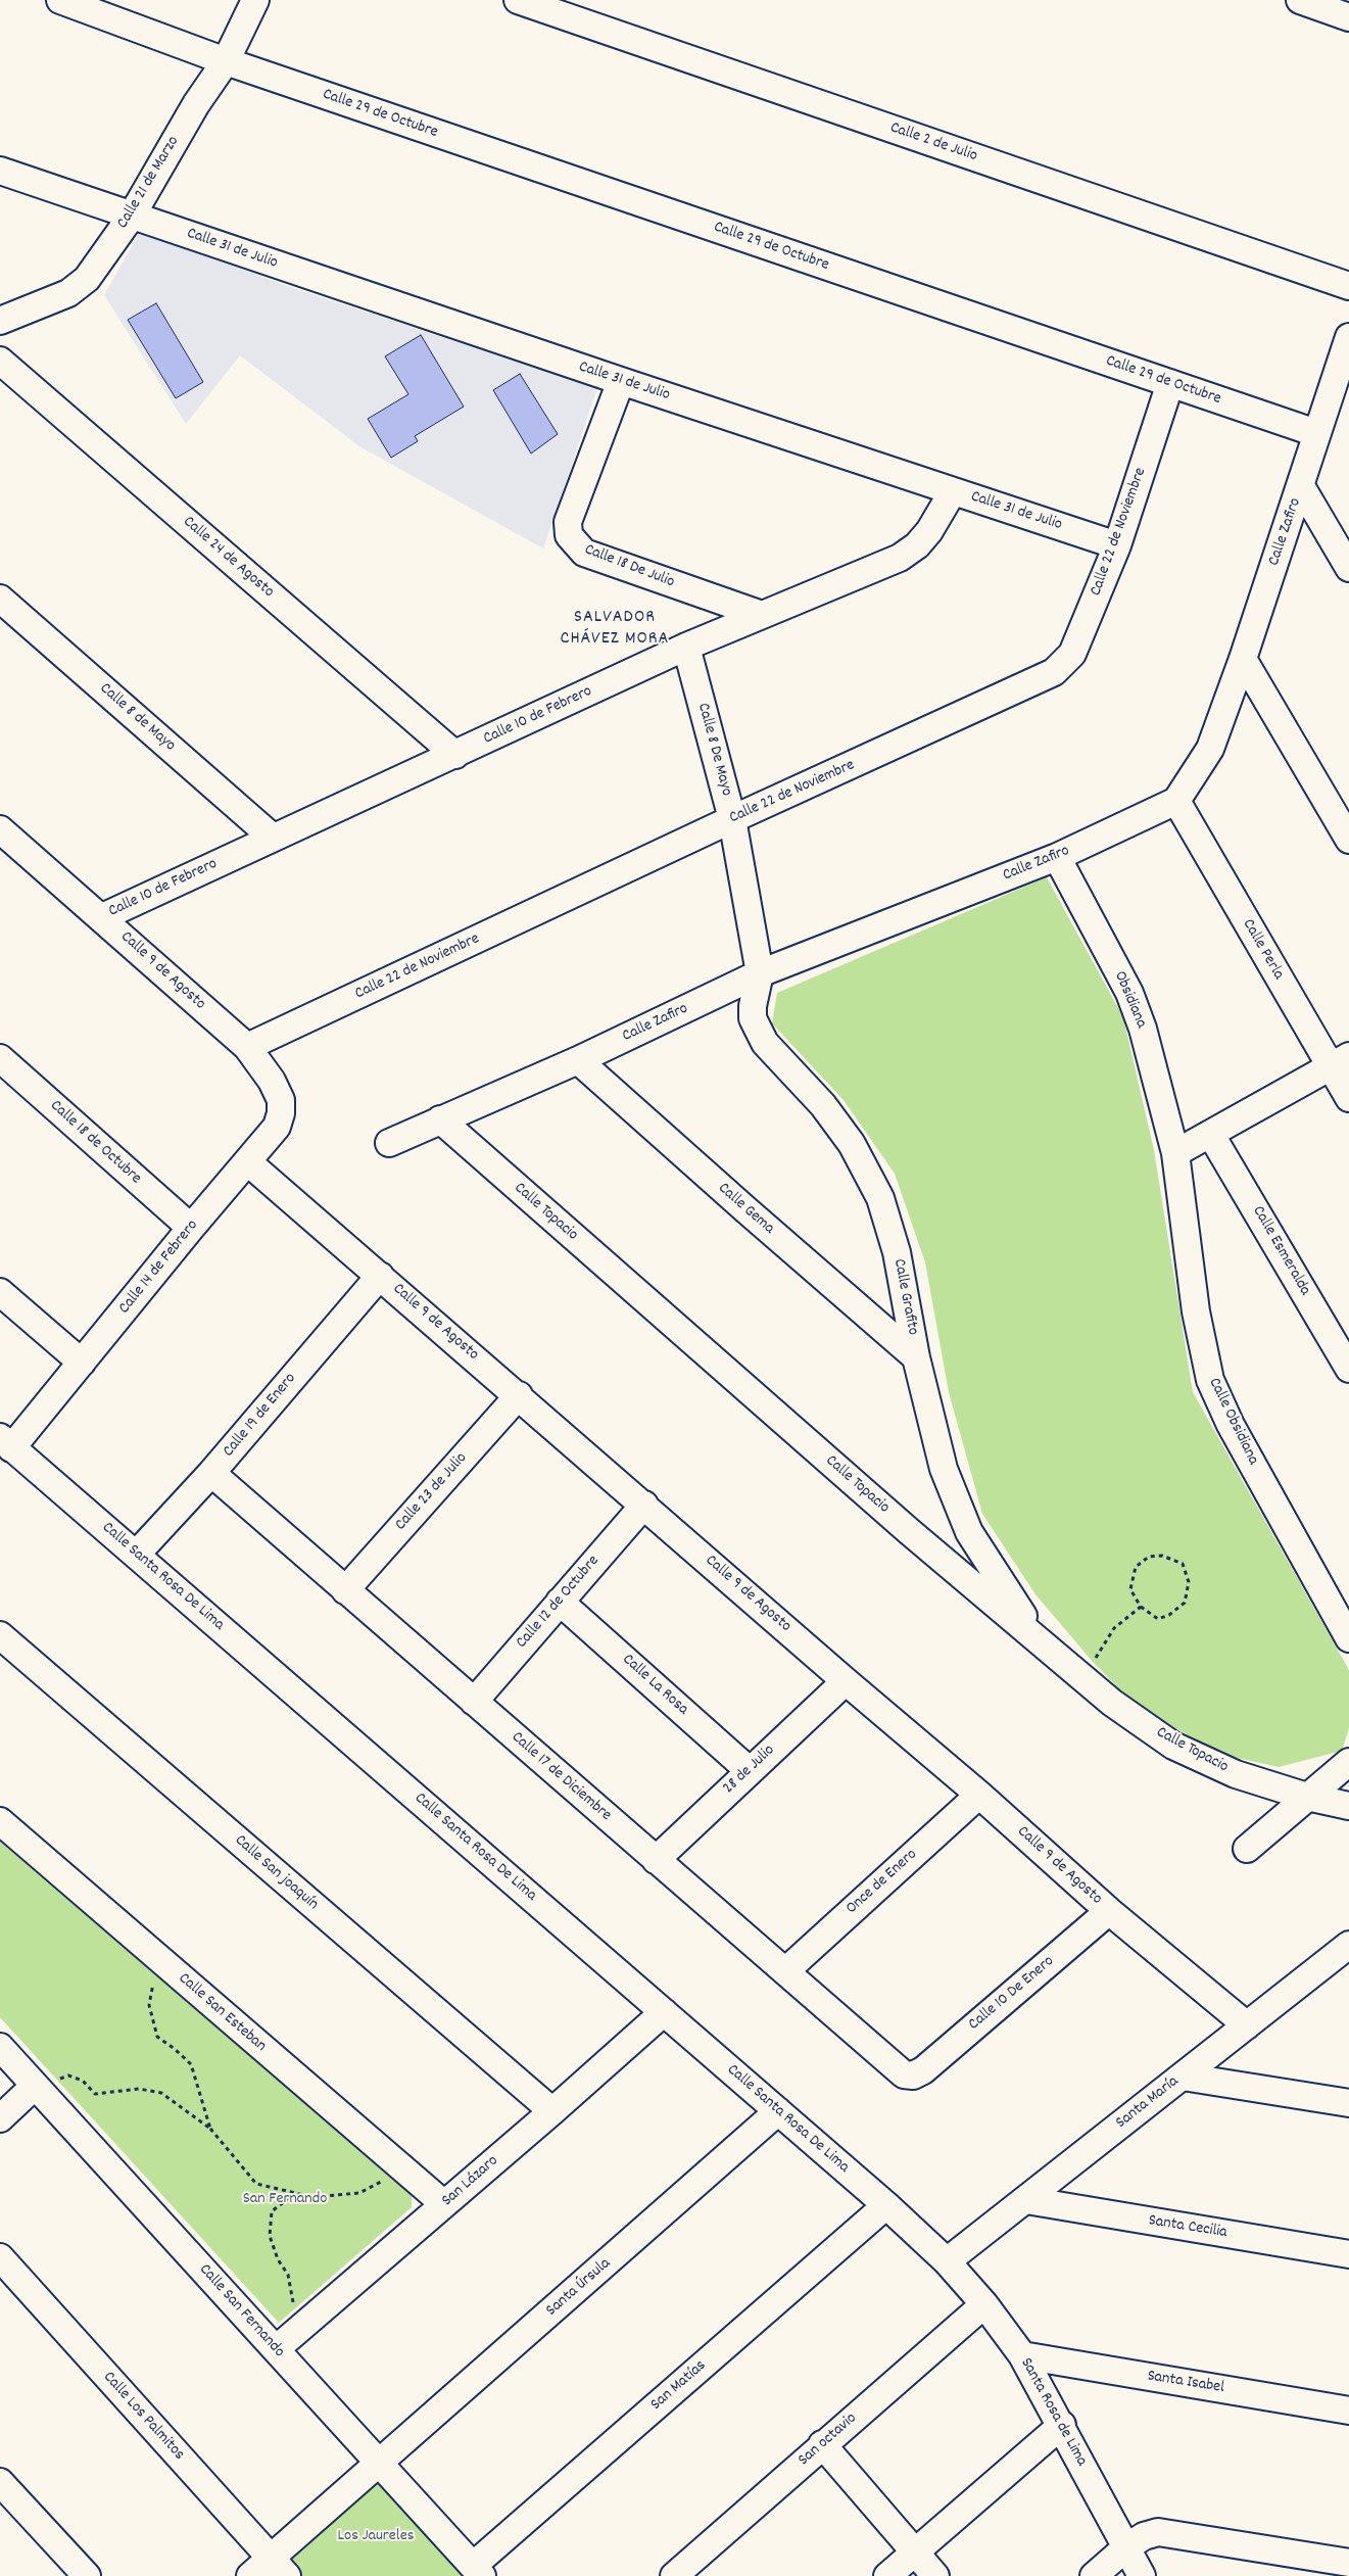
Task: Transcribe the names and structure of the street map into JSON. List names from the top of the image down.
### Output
{
  "streets": {
    "street": [
      "Calle 29 de Octubre",
      "Calle 2 de Julio",
      "Calle 21 de Marzo",
      "Calle 31 de Julio",
      "Calle 22 de Noviembre",
      "Calle Zafiro",
      "Calle 24 de Agosto",
      "Calle 18 De Julio",
      "Calle 10 de Febrero",
      "Calle 8 de Mayo",
      "Calle 8 De Mayo",
      "Calle Perla",
      "Calle 9 de Agosto",
      "Obsidiana",
      "Calle 18 de Octubre",
      "Calle Gema",
      "Calle Topacio",
      "Calle Esmeralda",
      "Calle 14 de Febrero",
      "Calle Grafito",
      "Calle 19 de Enero",
      "Calle Obsidiana",
      "Calle 23 de Julio",
      "Calle Santa Rosa De Lima",
      "Calle 12 de Octubre",
      "Calle La Rosa",
      "28 de Julio",
      "Calle 17 de Diciembre",
      "Calle San joaquín",
      "Once de Enero",
      "Calle 10 De Enero",
      "Calle San Esteban",
      "Santa María",
      "San Lázaro",
      "Santa Cecilia",
      "Santa Úrsula",
      "Calle San Fernando",
      "Santa Isabel",
      "San Matías",
      "Santa Rosa de Lima",
      "Calle Los Palmitos",
      "San octavio"
    ]
  },
  "crossings": [
    ["Calle 29 de Octubre", "Calle 21 de Marzo"],
    ["Calle 29 de Octubre", "Calle 22 de Noviembre"],
    ["Calle 29 de Octubre", "Calle Zafiro"],
    ["Calle 21 de Marzo", "Calle 31 de Julio"],
    ["Calle 31 de Julio", "Calle 22 de Noviembre"],
    ["Calle 31 de Julio", "Calle 18 De Julio"],
    ["Calle 31 de Julio", "Calle 10 de Febrero"],
    ["Calle 22 de Noviembre", "Calle 8 De Mayo"],
    ["Calle 22 de Noviembre", "Calle 9 de Agosto"],
    ["Calle Zafiro", "Calle 8 De Mayo"],
    ["Calle Zafiro", "Calle Perla"],
    ["Calle Zafiro", "Obsidiana"],
    ["Calle Zafiro", "Calle Gema"],
    ["Calle Zafiro", "Calle Topacio"],
    ["Calle Zafiro", "Calle Grafito"],
    ["Calle 24 de Agosto", "Calle 10 de Febrero"],
    ["Calle 18 De Julio", "Calle 10 de Febrero"],
    ["Calle 10 de Febrero", "Calle 8 de Mayo"],
    ["Calle 10 de Febrero", "Calle 8 De Mayo"],
    ["Calle 10 de Febrero", "Calle 9 de Agosto"],
    ["Calle 8 De Mayo", "Calle Grafito"],
    ["Calle 9 de Agosto", "Calle 14 de Febrero"],
    ["Calle 9 de Agosto", "Calle 19 de Enero"],
    ["Calle 9 de Agosto", "Calle 23 de Julio"],
    ["Calle 9 de Agosto", "Calle 12 de Octubre"],
    ["Calle 9 de Agosto", "28 de Julio"],
    ["Calle 9 de Agosto", "Once de Enero"],
    ["Calle 9 de Agosto", "Calle 10 De Enero"],
    ["Calle 9 de Agosto", "Santa María"],
    ["Obsidiana", "Calle Obsidiana"],
    ["Calle 18 de Octubre", "Calle 14 de Febrero"],
    ["Calle Gema", "Calle Grafito"],
    ["Calle Topacio", "Calle Grafito"],
    ["Calle 14 de Febrero", "Calle Santa Rosa De Lima"],
    ["Calle 19 de Enero", "Calle Santa Rosa De Lima"],
    ["Calle 19 de Enero", "Calle 17 de Diciembre"],
    ["Calle 23 de Julio", "Calle 17 de Diciembre"],
    ["Calle Santa Rosa De Lima", "Santa María"],
    ["Calle Santa Rosa De Lima", "San Lázaro"],
    ["Calle Santa Rosa De Lima", "Santa Úrsula"],
    ["Calle Santa Rosa De Lima", "San Matías"],
    ["Calle Santa Rosa De Lima", "Santa Rosa de Lima"],
    ["Calle 12 de Octubre", "Calle La Rosa"],
    ["Calle 12 de Octubre", "Calle 17 de Diciembre"],
    ["Calle La Rosa", "28 de Julio"],
    ["28 de Julio", "Calle 17 de Diciembre"],
    ["Calle 17 de Diciembre", "Once de Enero"],
    ["Calle 17 de Diciembre", "Calle 10 De Enero"],
    ["Calle San joaquín", "San Lázaro"],
    ["Calle San Esteban", "San Lázaro"],
    ["Santa María", "Santa Cecilia"],
    ["Santa María", "Santa Rosa de Lima"],
    ["San Lázaro", "Calle San Fernando"],
    ["Santa Úrsula", "Calle San Fernando"],
    ["Santa Úrsula", "Calle Los Palmitos"],
    ["Calle San Fernando", "San Matías"],
    ["Santa Isabel", "Santa Rosa de Lima"],
    ["Santa Rosa de Lima", "San octavio"]
  ],
  "districts": ["SALVADOR CHÁVEZ MORA"],
  "parks": ["San Fernando", "Los Jaureles"]
}
